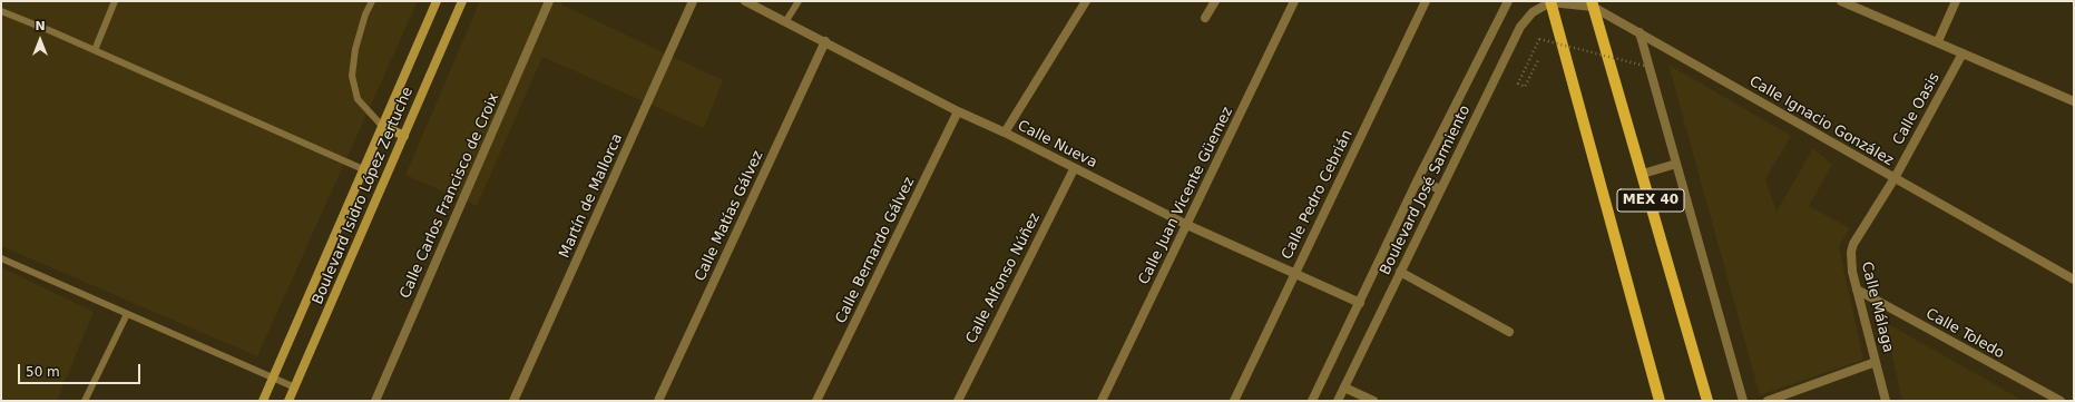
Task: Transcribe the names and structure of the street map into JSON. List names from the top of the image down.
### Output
{
  "streets": {
    "main road": ["Boulevard Isidro López Zertuche", "MEX 40"],
    "street": [
      "Calle Oasis",
      "Calle Ignacio González",
      "Calle Nueva",
      "Boulevard José Sarmiento",
      "Calle Pedro Cebrián",
      "Calle Carlos Francisco de Croix",
      "Martín de Mallorca",
      "Calle Juan Vicente Güemez",
      "Calle Matías Gálvez",
      "Calle Bernardo Gálvez",
      "Calle Alfonso Núñez",
      "Calle Málaga",
      "Calle Toledo"
    ]
  },
  "crossings": [
    ["Calle Oasis", "Calle Ignacio González"],
    ["Calle Oasis", "Calle Málaga"],
    ["Calle Ignacio González", "Boulevard José Sarmiento"],
    ["Calle Ignacio González", "MEX 40"],
    ["Calle Ignacio González", "Calle Málaga"],
    ["Calle Nueva", "Boulevard José Sarmiento"],
    ["Calle Nueva", "Calle Pedro Cebrián"],
    ["Calle Nueva", "Calle Juan Vicente Güemez"],
    ["Calle Nueva", "Calle Matías Gálvez"],
    ["Calle Nueva", "Calle Bernardo Gálvez"],
    ["Calle Nueva", "Calle Alfonso Núñez"],
    ["Boulevard José Sarmiento", "MEX 40"],
    ["Calle Málaga", "Calle Toledo"]
  ],
  "scale_bar": "50 m",
  "north": "top"
}
